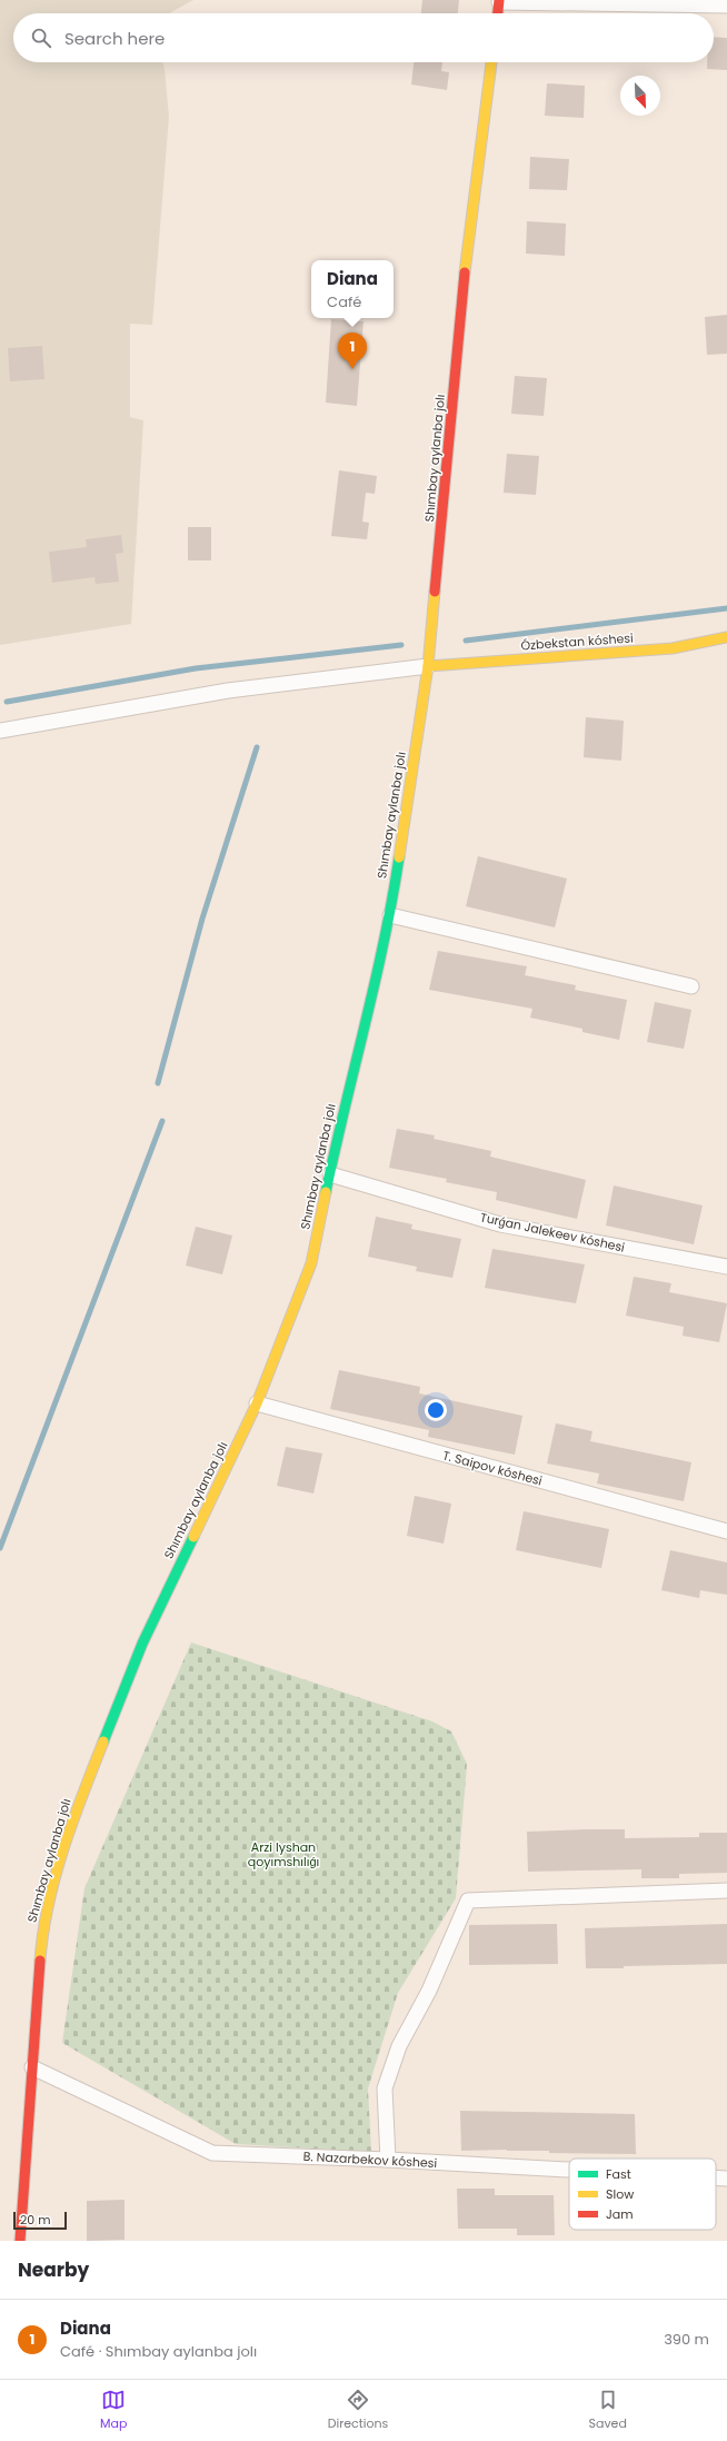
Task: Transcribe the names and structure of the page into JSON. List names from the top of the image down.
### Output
{
  "streets": {
    "main road": ["Shımbay aylanba jolı", "Ózbekstan kóshesi"],
    "street": ["Turǵan Jalekeev kóshesi", "T. Saipov kóshesi", "B. Nazarbekov kóshesi"]
  },
  "crossings": [
    ["Shımbay aylanba jolı", "Ózbekstan kóshesi"],
    ["Shımbay aylanba jolı", "Turǵan Jalekeev kóshesi"],
    ["Shımbay aylanba jolı", "T. Saipov kóshesi"],
    ["Shımbay aylanba jolı", "B. Nazarbekov kóshesi"]
  ],
  "parks": ["Arzi Iyshan qoyımshılıǵı"],
  "legend": ["Fast", "Slow", "Jam"],
  "scale_bar": "20 m",
  "north": "bottom right",
  "page": {
    "search": "Search here",
    "popup": ["Diana", "Café"],
    "pins": "1",
    "scale": "20 m",
    "heading": "Nearby",
    "list": [
      {
        "mark": "1",
        "name": "Diana",
        "note": "Café · Shımbay aylanba jolı",
        "value": "390 m"
      }
    ],
    "nav": ["Map", "Directions", "Saved"]
  }
}
